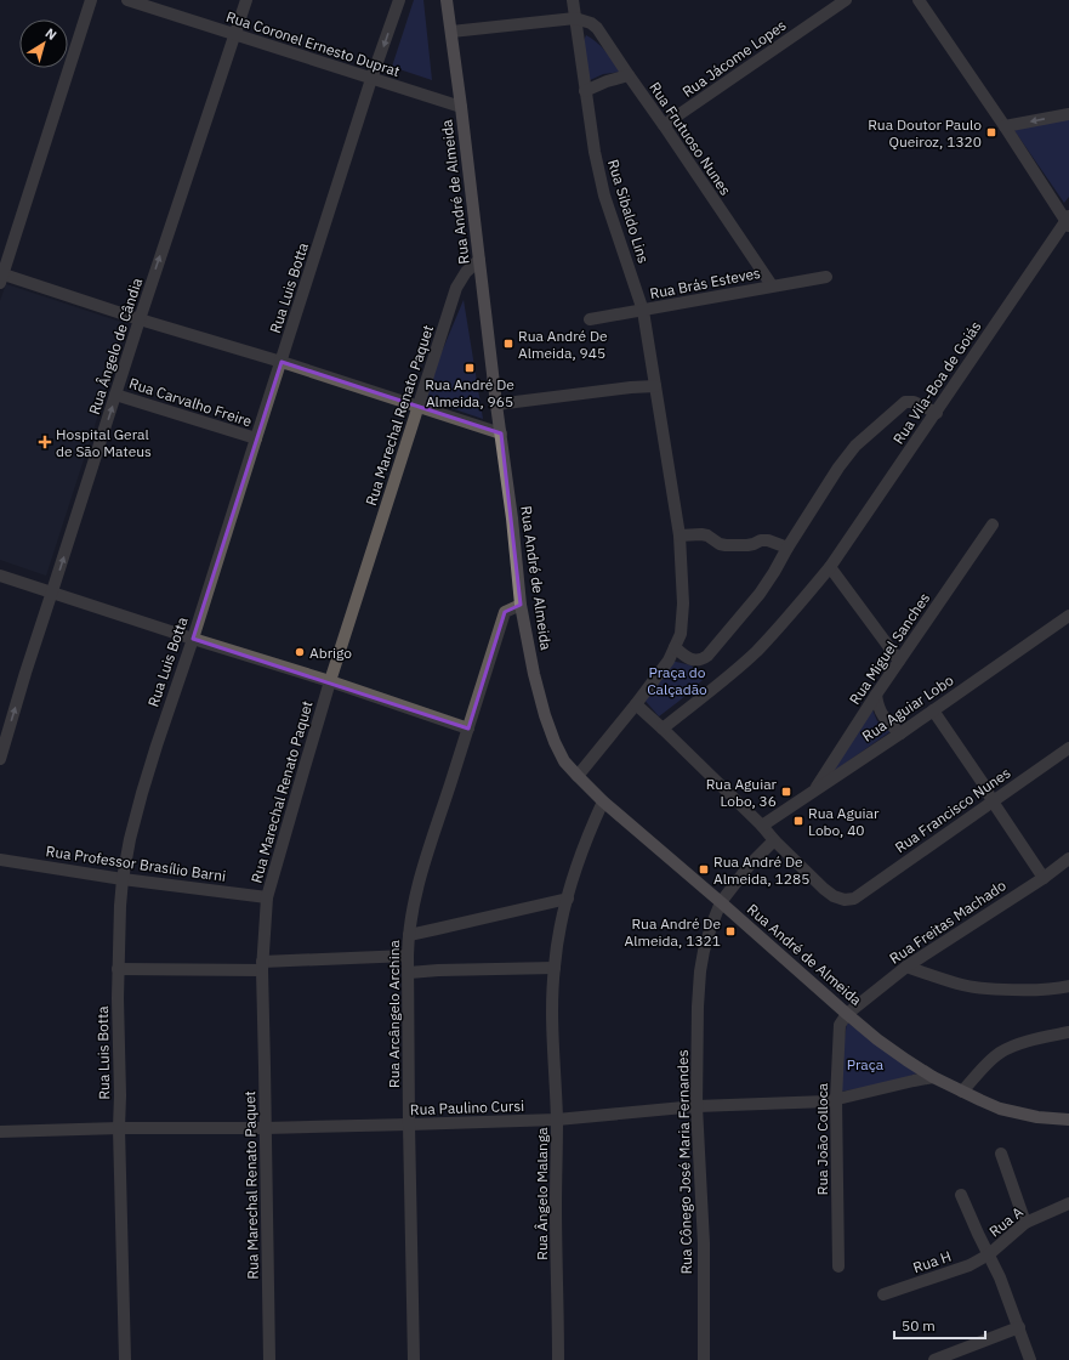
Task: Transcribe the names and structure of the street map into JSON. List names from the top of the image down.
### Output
{
  "streets": {
    "main road": ["Rua André de Almeida"],
    "street": [
      "Rua Coronel Ernesto Duprat",
      "Rua Jácome Lopes",
      "Rua Frutuoso Nunes",
      "Rua Sibaldo Lins",
      "Rua Brás Esteves",
      "Rua Luis Botta",
      "Rua Ângelo de Cândia",
      "Rua Vila-Boa de Goiás",
      "Rua Carvalho Freire",
      "Rua Marechal Renato Paquet",
      "Rua Miguel Sanches",
      "Rua Aguiar Lobo",
      "Rua Francisco Nunes",
      "Rua Professor Brasílio Barni",
      "Rua Freitas Machado",
      "Rua Arcângelo Archina",
      "Rua Paulino Cursi",
      "Rua João Colloca",
      "Rua Cônego José Maria Fernandes",
      "Rua Ângelo Malanga",
      "Rua A",
      "Rua H"
    ]
  },
  "crossings": [
    ["Rua Coronel Ernesto Duprat", "Rua André de Almeida"],
    ["Rua Coronel Ernesto Duprat", "Rua Luis Botta"],
    ["Rua Coronel Ernesto Duprat", "Rua Ângelo de Cândia"],
    ["Rua Jácome Lopes", "Rua Frutuoso Nunes"],
    ["Rua Frutuoso Nunes", "Rua Sibaldo Lins"],
    ["Rua Frutuoso Nunes", "Rua Brás Esteves"],
    ["Rua André de Almeida", "Rua Sibaldo Lins"],
    ["Rua André de Almeida", "Rua Marechal Renato Paquet"],
    ["Rua André de Almeida", "Rua Freitas Machado"],
    ["Rua André de Almeida", "Rua Arcângelo Archina"],
    ["Rua André de Almeida", "Rua Paulino Cursi"],
    ["Rua André de Almeida", "Rua João Colloca"],
    ["Rua André de Almeida", "Rua Cônego José Maria Fernandes"],
    ["Rua André de Almeida", "Rua Ângelo Malanga"],
    ["Rua Sibaldo Lins", "Rua Brás Esteves"],
    ["Rua Luis Botta", "Rua Carvalho Freire"],
    ["Rua Luis Botta", "Rua Professor Brasílio Barni"],
    ["Rua Luis Botta", "Rua Paulino Cursi"],
    ["Rua Ângelo de Cândia", "Rua Carvalho Freire"],
    ["Rua Marechal Renato Paquet", "Rua Professor Brasílio Barni"],
    ["Rua Marechal Renato Paquet", "Rua Paulino Cursi"],
    ["Rua Miguel Sanches", "Rua Aguiar Lobo"],
    ["Rua Francisco Nunes", "Rua Cônego José Maria Fernandes"],
    ["Rua Freitas Machado", "Rua João Colloca"],
    ["Rua Arcângelo Archina", "Rua Paulino Cursi"],
    ["Rua Paulino Cursi", "Rua João Colloca"],
    ["Rua Paulino Cursi", "Rua Cônego José Maria Fernandes"],
    ["Rua Paulino Cursi", "Rua Ângelo Malanga"],
    ["Rua A", "Rua H"]
  ],
  "one_way": ["Rua Ângelo de Cândia"],
  "parks": ["Praça do Calçadão", "Praça"],
  "places": {
    "transit": [
      "Rua Doutor Paulo Queiroz, 1320",
      "Rua André De Almeida, 945",
      "Rua André De Almeida, 965",
      "Rua Aguiar Lobo, 36",
      "Rua Aguiar Lobo, 40",
      "Rua André De Almeida, 1285",
      "Rua André De Almeida, 1321"
    ],
    "health": ["Hospital Geral de São Mateus"],
    "other": ["Abrigo"]
  },
  "scale_bar": "50 m",
  "north": "top right"
}
